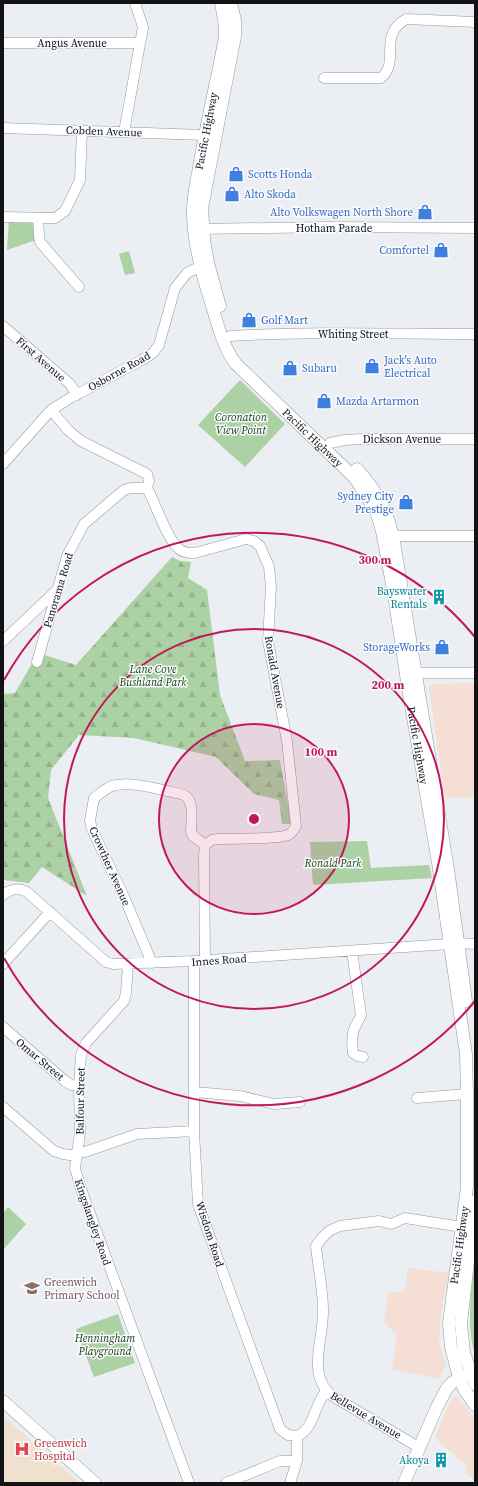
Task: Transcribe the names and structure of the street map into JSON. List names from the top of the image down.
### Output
{
  "streets": {
    "main road": ["Pacific Highway"],
    "street": [
      "Angus Avenue",
      "Cobden Avenue",
      "Hotham Parade",
      "Whiting Street",
      "First Avenue",
      "Osborne Road",
      "Dickson Avenue",
      "Panorama Road",
      "Ronald Avenue",
      "Crowther Avenue",
      "Innes Road",
      "Omar Street",
      "Balfour Street",
      "Kingslangley Road",
      "Wisdom Road",
      "Bellevue Avenue"
    ]
  },
  "crossings": [
    ["Cobden Avenue", "Pacific Highway"],
    ["Pacific Highway", "Hotham Parade"],
    ["Pacific Highway", "Whiting Street"],
    ["Pacific Highway", "Osborne Road"],
    ["Pacific Highway", "Dickson Avenue"],
    ["Pacific Highway", "Innes Road"],
    ["Pacific Highway", "Bellevue Avenue"],
    ["First Avenue", "Osborne Road"],
    ["Osborne Road", "Ronald Avenue"],
    ["Panorama Road", "Ronald Avenue"],
    ["Ronald Avenue", "Crowther Avenue"],
    ["Crowther Avenue", "Innes Road"],
    ["Innes Road", "Balfour Street"],
    ["Innes Road", "Wisdom Road"],
    ["Omar Street", "Balfour Street"],
    ["Balfour Street", "Kingslangley Road"]
  ],
  "parks": [
    "Coronation View Point",
    "Lane Cove Bushland Park",
    "Ronald Park",
    "Henningham Playground"
  ],
  "places": {
    "shop": [
      "Scotts Honda",
      "Alto Skoda",
      "Alto Volkswagen North Shore",
      "Comfortel",
      "Golf Mart",
      "Jack's Auto Electrical",
      "Subaru",
      "Mazda Artarmon",
      "Sydney City Prestige",
      "StorageWorks"
    ],
    "building": ["Bayswater Rentals", "Akoya"],
    "school or university": ["Greenwich Primary School"],
    "hospital": ["Greenwich Hospital"]
  },
  "rings": ["300 m", "200 m", "100 m"]
}
